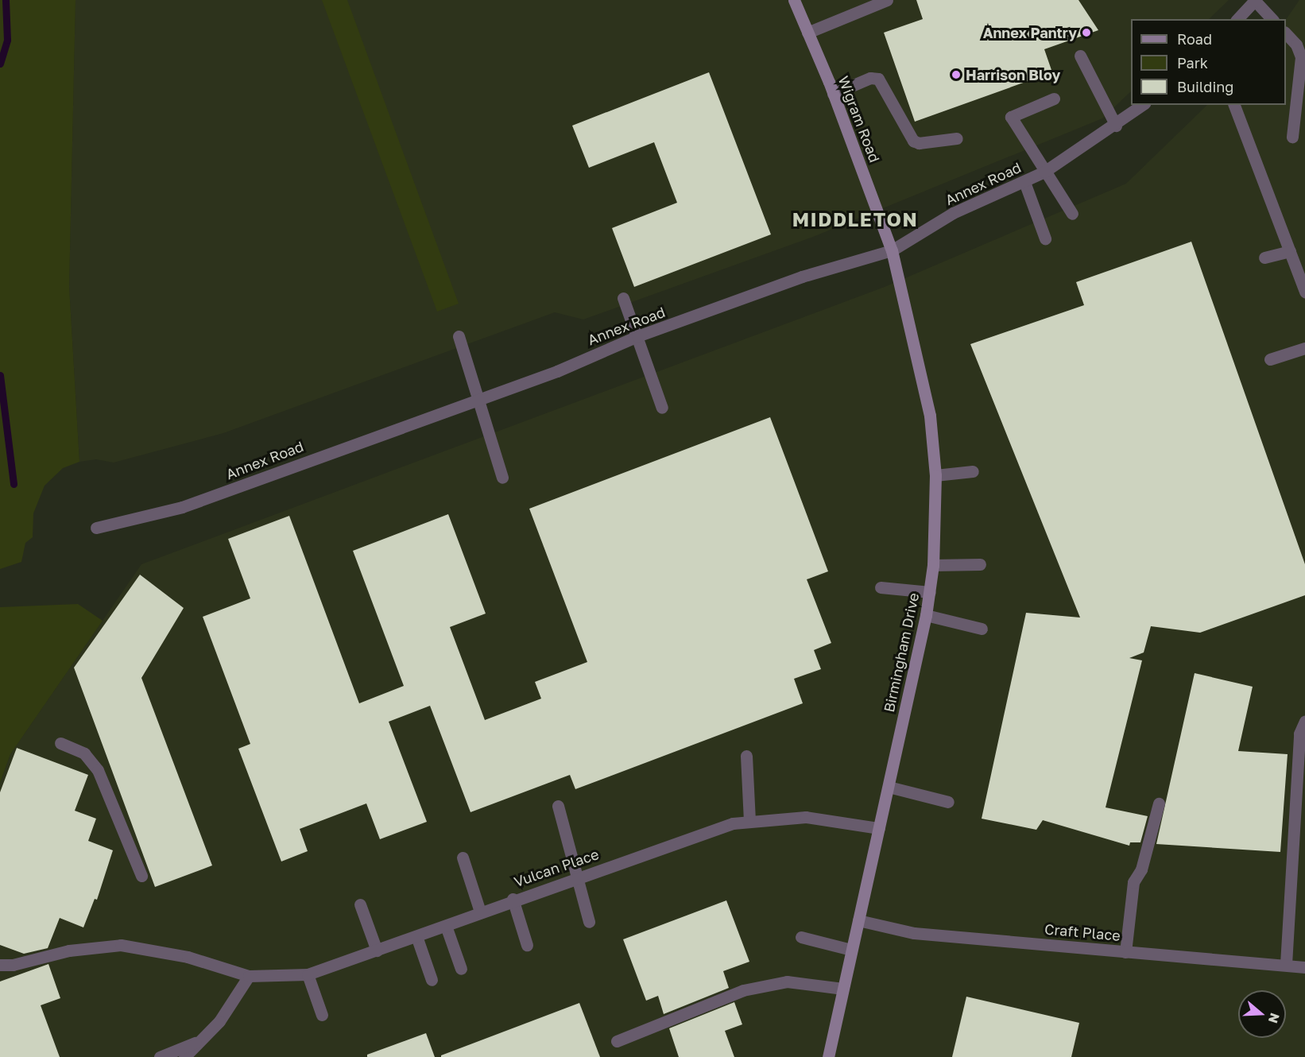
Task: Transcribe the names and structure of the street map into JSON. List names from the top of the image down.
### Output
{
  "streets": {
    "main road": ["Wigram Road", "Birmingham Drive"],
    "street": ["Annex Road", "Vulcan Place", "Craft Place"]
  },
  "crossings": [
    ["Wigram Road", "Annex Road"],
    ["Wigram Road", "Birmingham Drive"],
    ["Annex Road", "Birmingham Drive"],
    ["Birmingham Drive", "Vulcan Place"],
    ["Birmingham Drive", "Craft Place"]
  ],
  "districts": ["MIDDLETON"],
  "places": ["Annex Pantry", "Harrison Bloy"],
  "legend": ["Road", "Park", "Building"],
  "north": "right"
}
